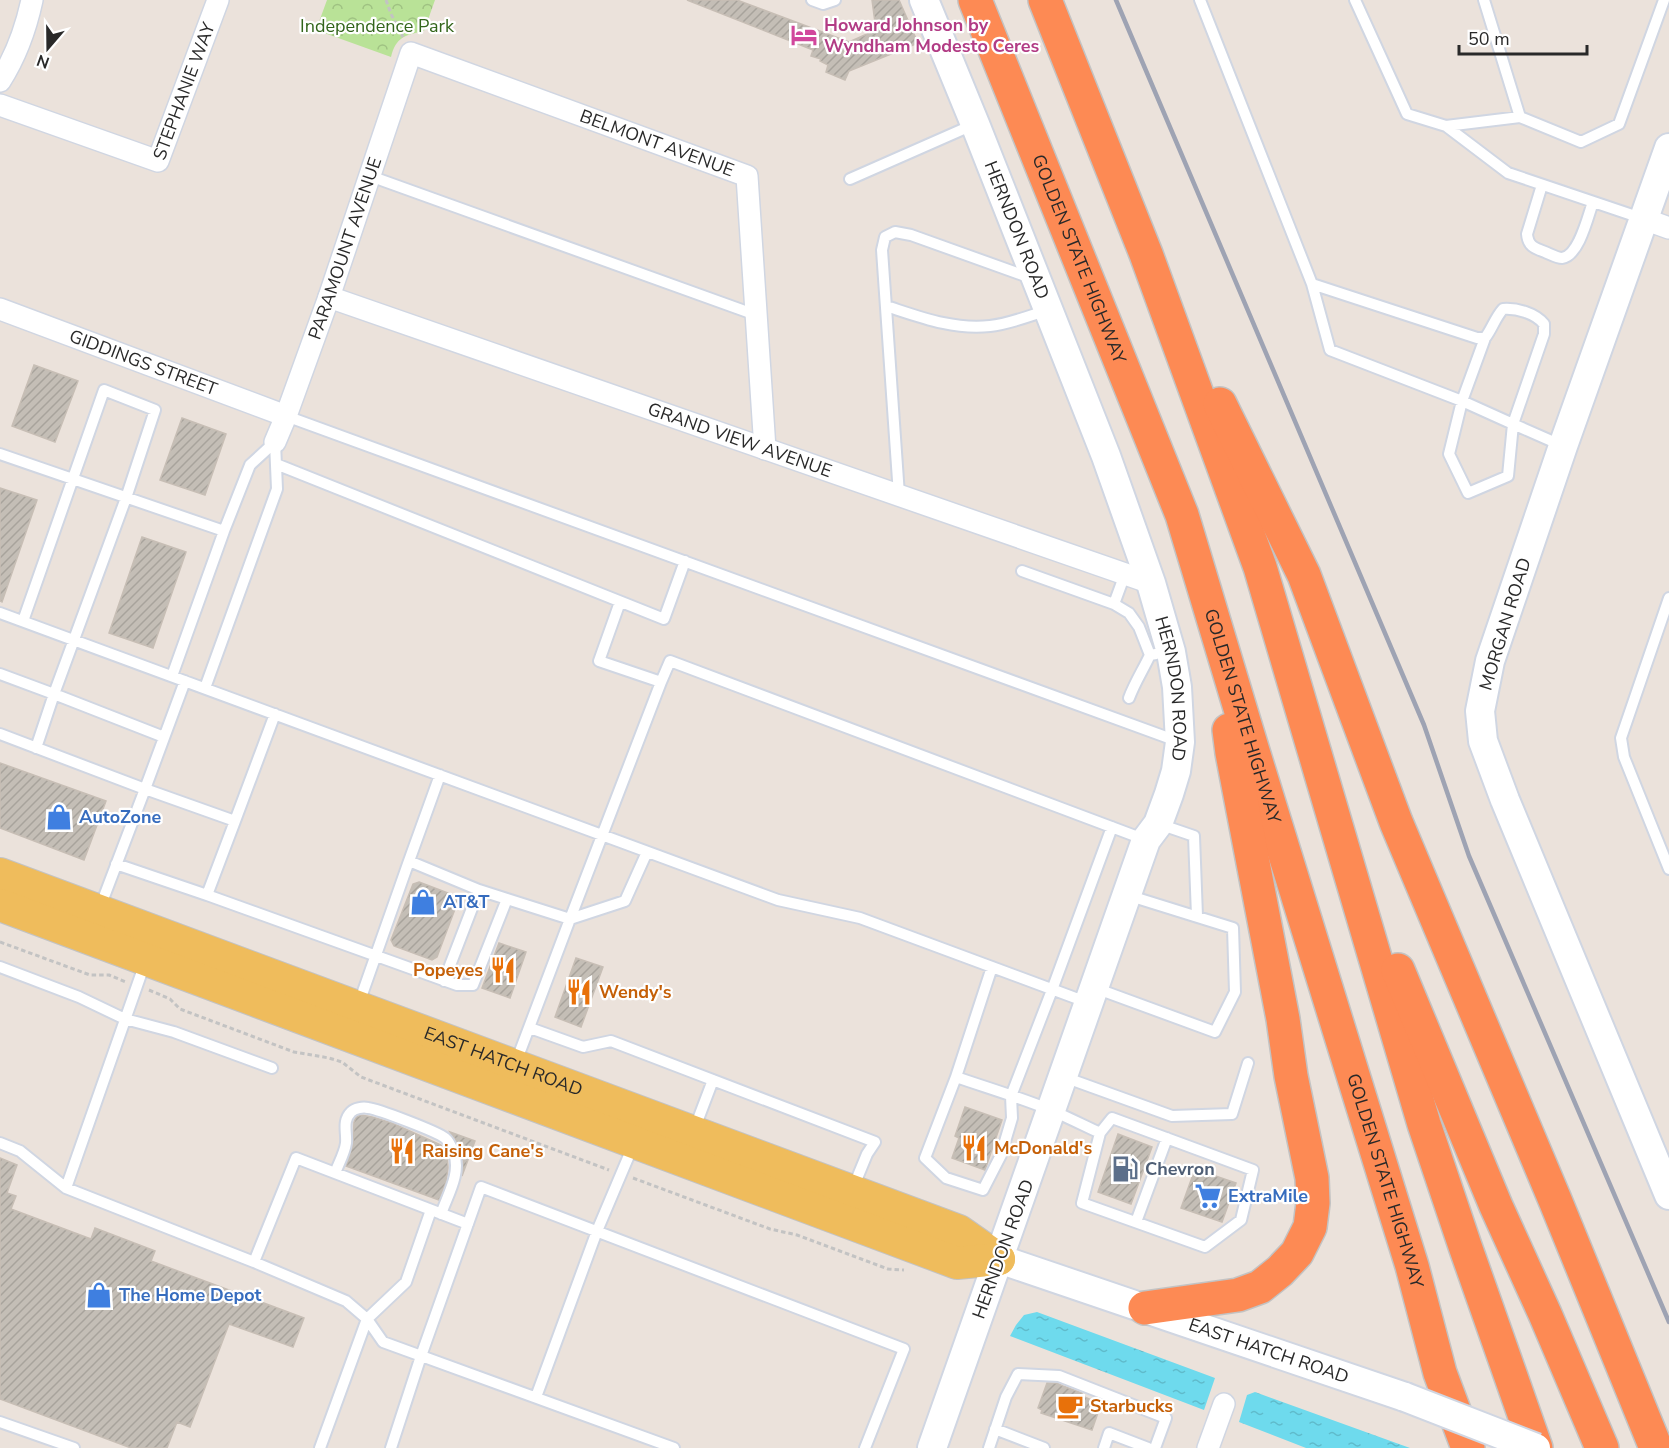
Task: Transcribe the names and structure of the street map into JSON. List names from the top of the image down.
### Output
{
  "streets": {
    "highway": ["GOLDEN STATE HIGHWAY"],
    "main road": ["EAST HATCH ROAD"],
    "street": [
      "STEPHANIE WAY",
      "BELMONT AVENUE",
      "HERNDON ROAD",
      "PARAMOUNT AVENUE",
      "GIDDINGS STREET",
      "GRAND VIEW AVENUE",
      "MORGAN ROAD"
    ]
  },
  "crossings": [
    ["BELMONT AVENUE", "PARAMOUNT AVENUE"],
    ["BELMONT AVENUE", "GRAND VIEW AVENUE"],
    ["HERNDON ROAD", "GRAND VIEW AVENUE"],
    ["HERNDON ROAD", "EAST HATCH ROAD"],
    ["PARAMOUNT AVENUE", "GIDDINGS STREET"],
    ["PARAMOUNT AVENUE", "GRAND VIEW AVENUE"]
  ],
  "parks": ["Independence Park"],
  "places": {
    "hotel": ["Howard Johnson by Wyndham Modesto Ceres"],
    "shop": ["AutoZone", "AT&T", "The Home Depot"],
    "restaurant": [
      "Popeyes",
      "Wendy's",
      "McDonald's",
      "Raising Cane's"
    ],
    "fuel station": ["Chevron"],
    "supermarket": ["ExtraMile"],
    "cafe": ["Starbucks"]
  },
  "scale_bar": "50 m",
  "north": "bottom"
}
